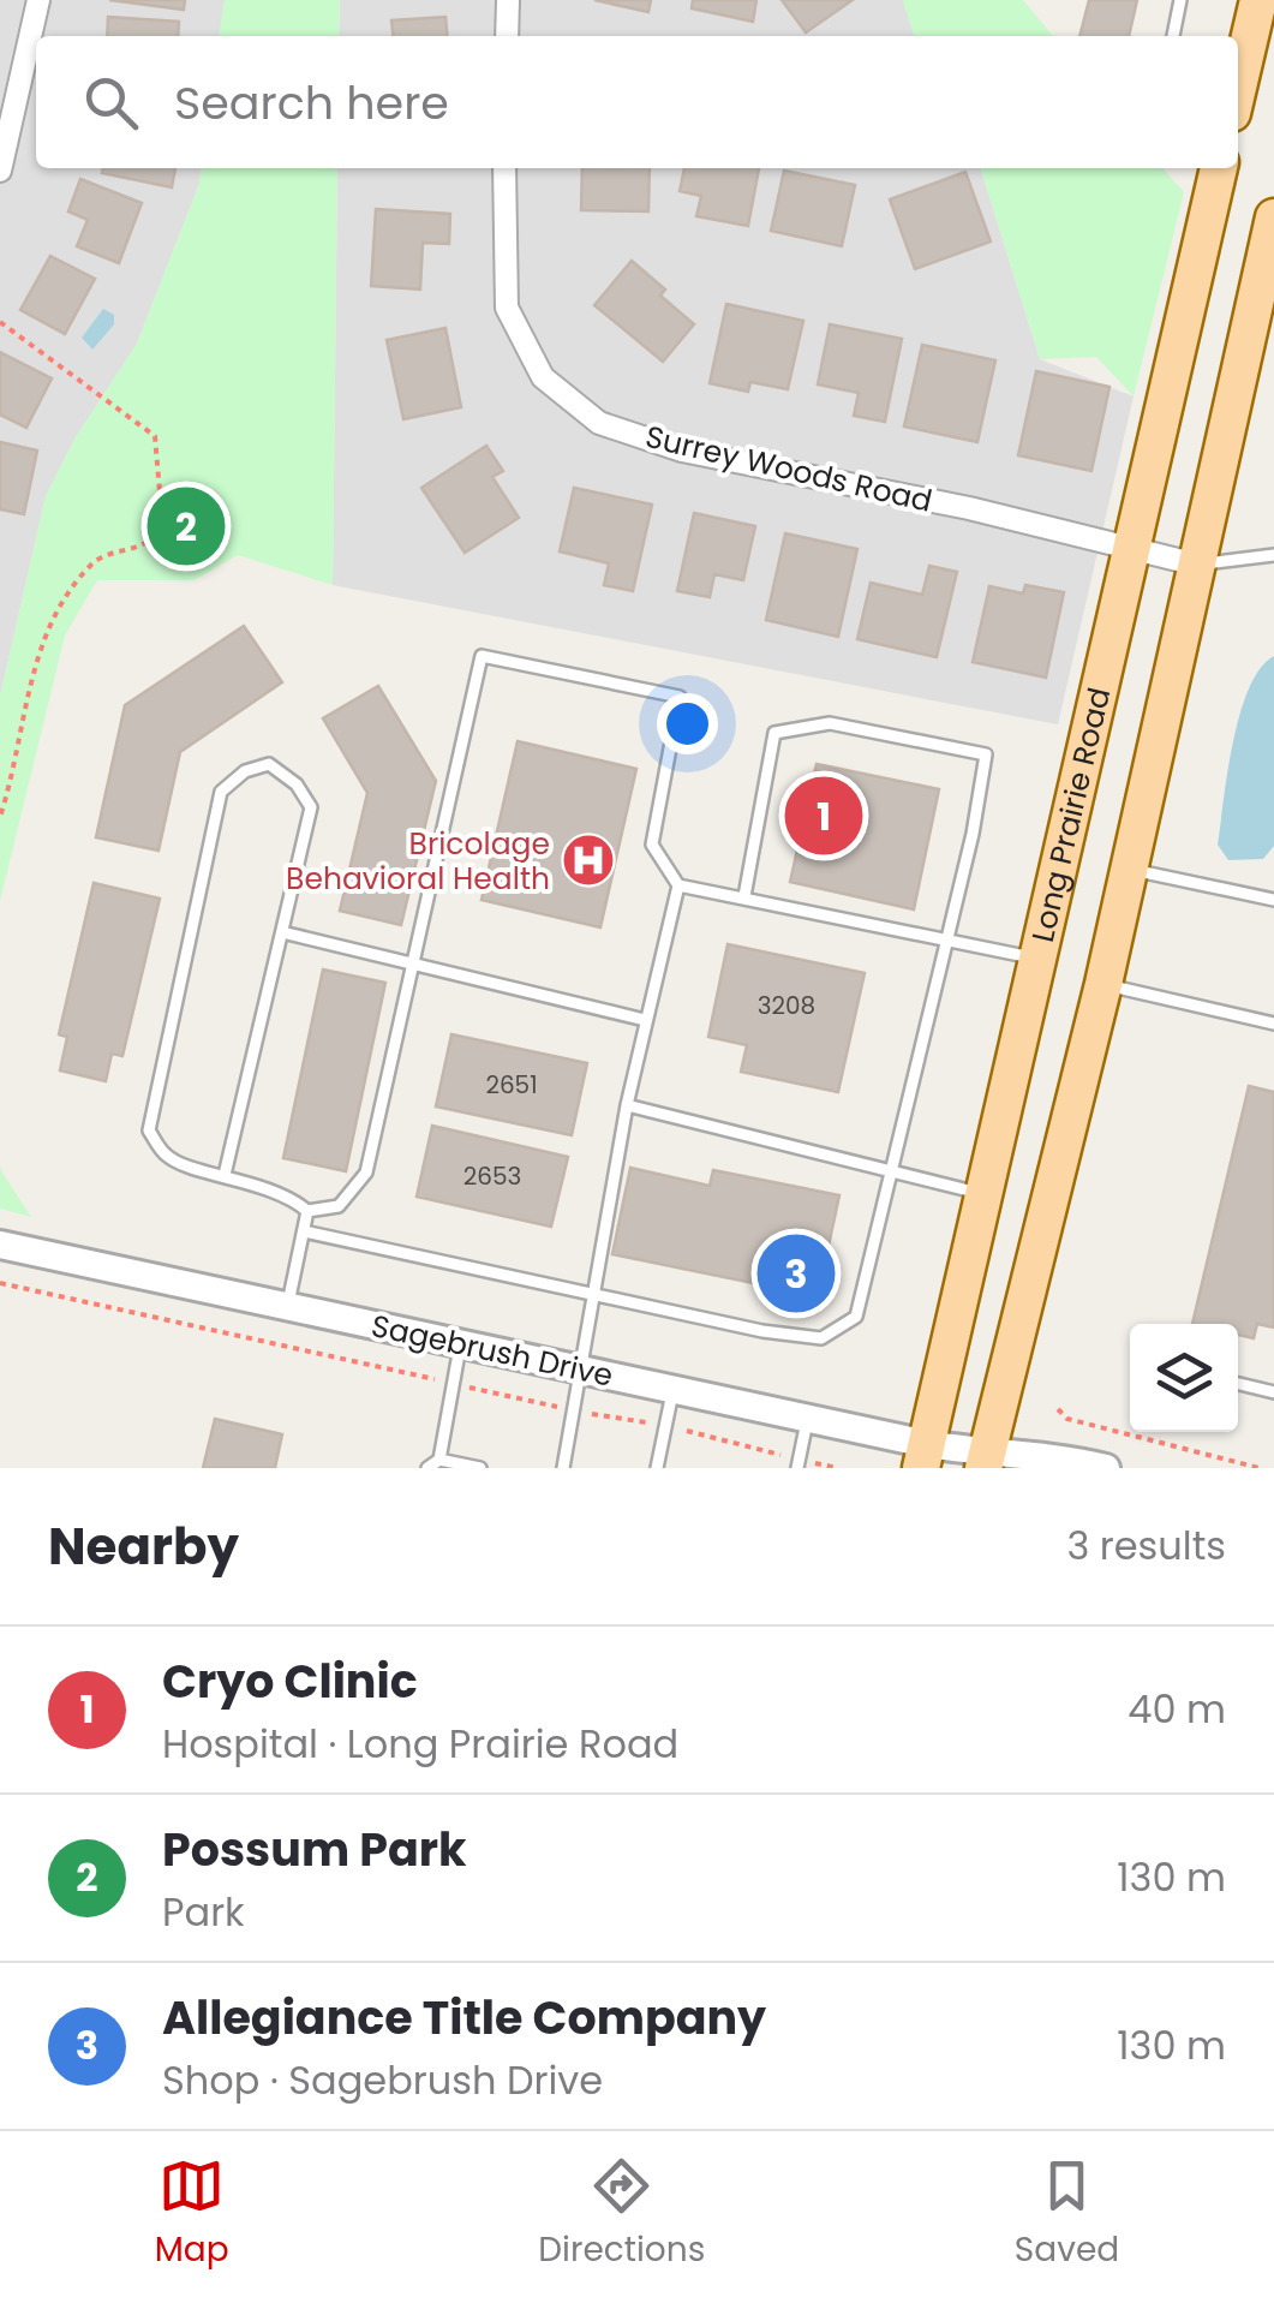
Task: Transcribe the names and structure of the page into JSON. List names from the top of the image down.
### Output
{
  "streets": {
    "main road": ["Long Prairie Road"],
    "street": ["Surrey Woods Road", "Sagebrush Drive"]
  },
  "crossings": [
    ["Surrey Woods Road", "Long Prairie Road"],
    ["Long Prairie Road", "Sagebrush Drive"]
  ],
  "places": {
    "hospital": ["Bricolage Behavioral Health"]
  },
  "house_numbers": ["3208", "2651", "2653"],
  "page": {
    "search": "Search here",
    "pins": ["2", "1", "3"],
    "heading": ["Nearby", "3 results"],
    "list": [
      {
        "mark": "1",
        "name": "Cryo Clinic",
        "note": "Hospital · Long Prairie Road",
        "value": "40 m"
      },
      {
        "mark": "2",
        "name": "Possum Park",
        "note": "Park",
        "value": "130 m"
      },
      {
        "mark": "3",
        "name": "Allegiance Title Company",
        "note": "Shop · Sagebrush Drive",
        "value": "130 m"
      }
    ],
    "nav": ["Map", "Directions", "Saved"]
  }
}
